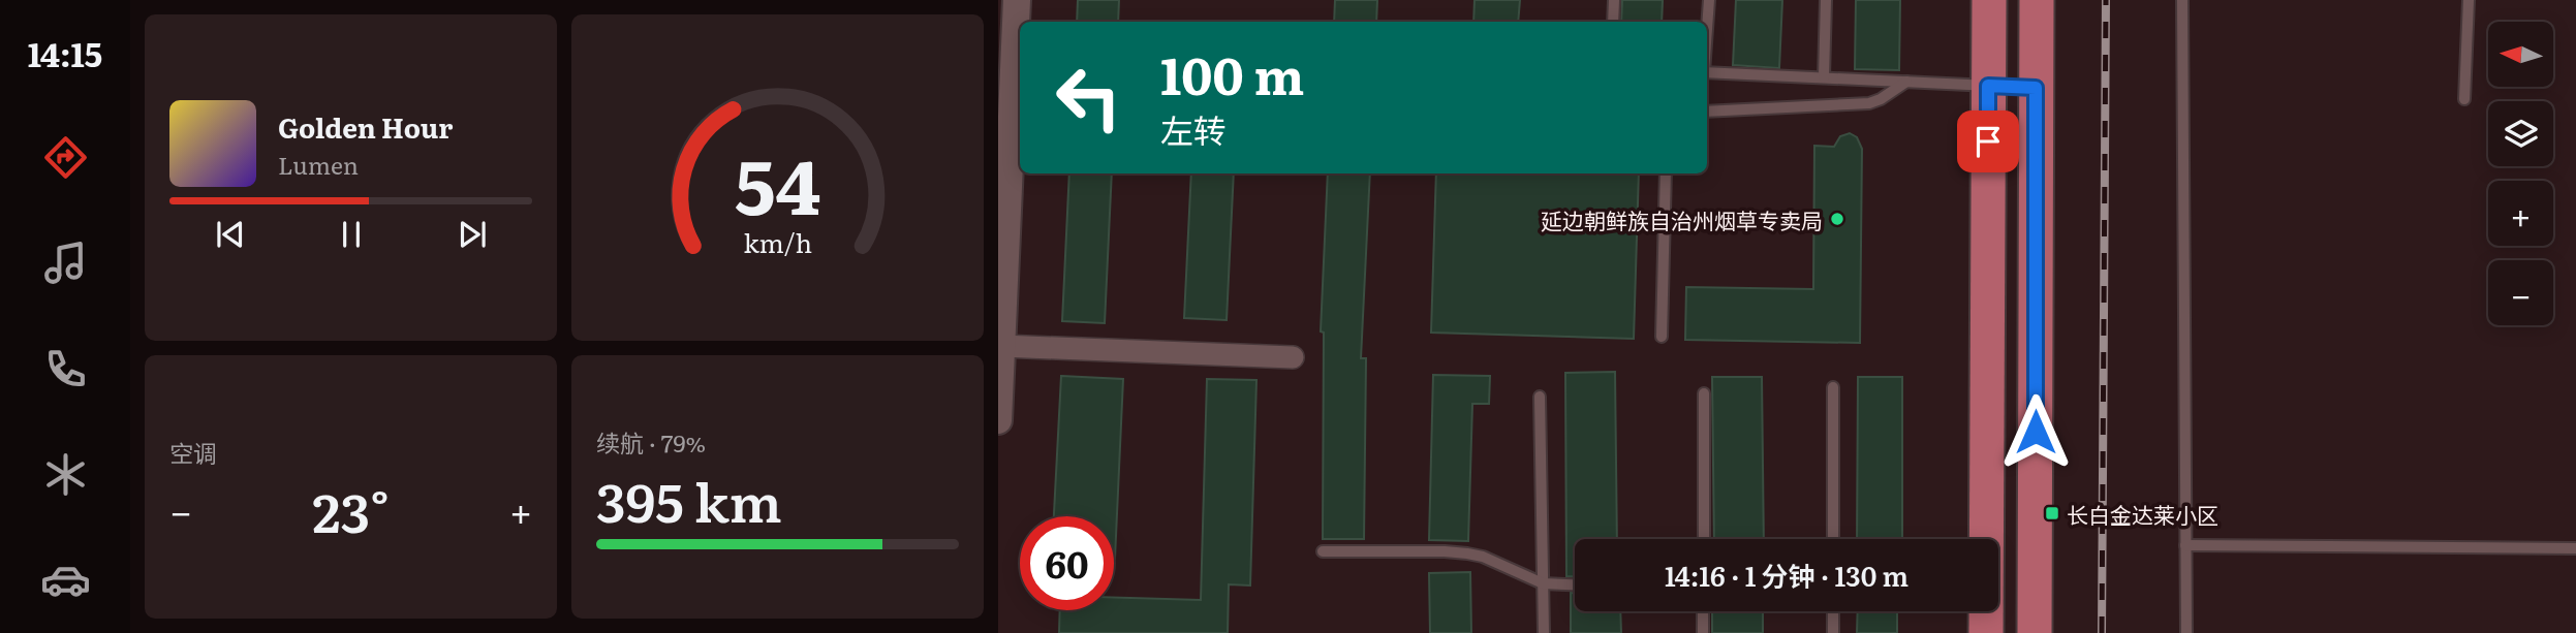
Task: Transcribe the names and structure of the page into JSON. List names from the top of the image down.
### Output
{
  "places": {
    "other": ["延边朝鲜族自治州烟草专卖局"],
    "transit": ["长白金达莱小区"]
  },
  "north": "left",
  "page": {
    "tabs": "14:15",
    "map_buttons": ["+", "−"],
    "turn": ["100 m", "左转"],
    "song": ["Golden Hour", "Lumen"],
    "tile": [
      "空调",
      ["续航 · 79%", "395 km"]
    ],
    "heat": ["−", "23°", "+"],
    "limit": "60",
    "trip": "14:16 · 1 分钟 · 130 m",
    "gauge": ["54", "km/h"]
  }
}
